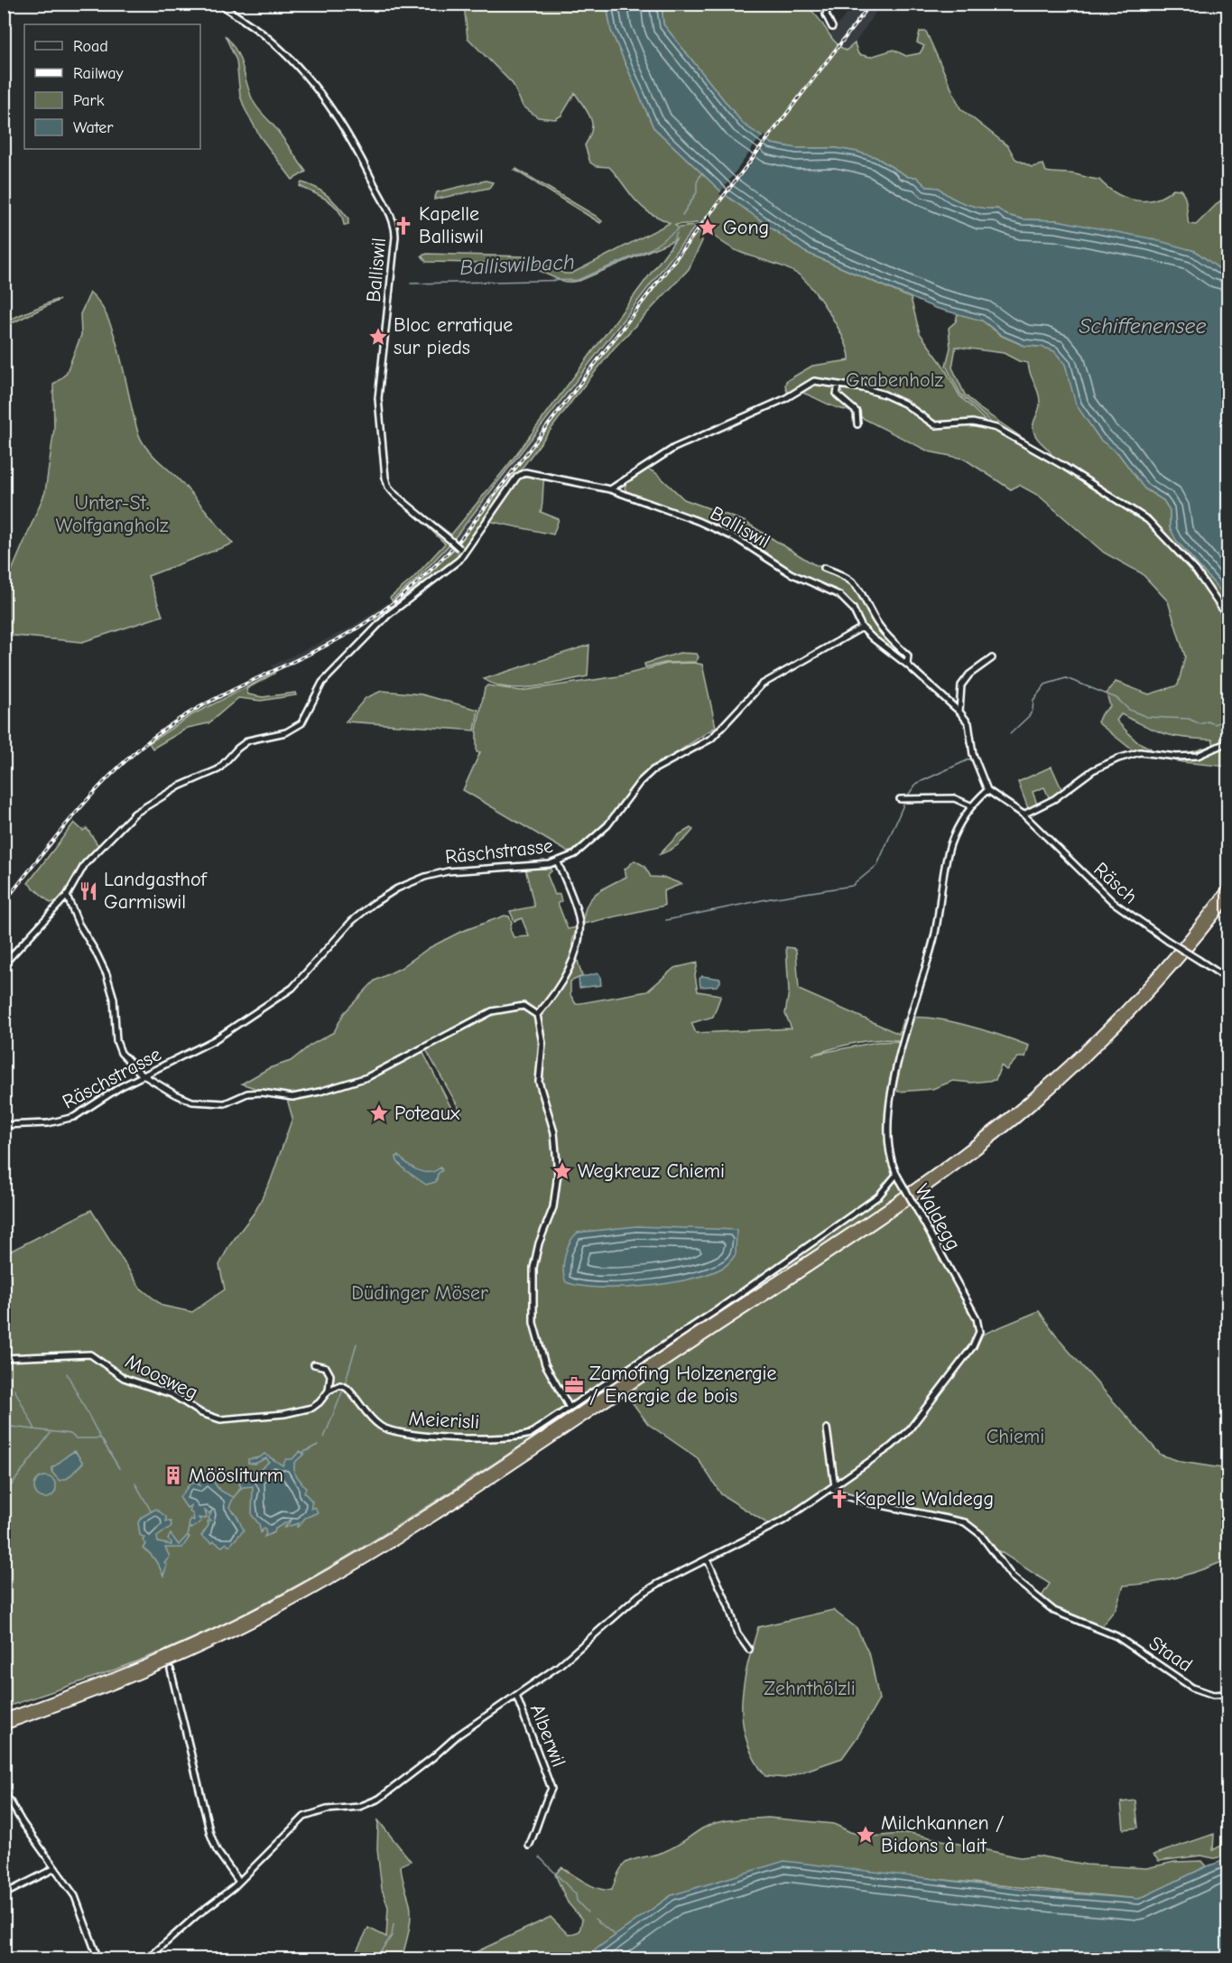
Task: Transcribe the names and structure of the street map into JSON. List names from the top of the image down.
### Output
{
  "streets": {
    "street": [
      "Balliswil",
      "Räschstrasse",
      "Räsch",
      "Waldegg",
      "Moosweg",
      "Meierisli",
      "Staad",
      "Alberwil"
    ]
  },
  "crossings": [
    ["Balliswil", "Räschstrasse"],
    ["Waldegg", "Meierisli"],
    ["Waldegg", "Staad"],
    ["Waldegg", "Alberwil"]
  ],
  "water": ["Balliswilbach", "Schiffenensee"],
  "parks": [
    "Grabenholz",
    "Unter-St. Wolfgangholz",
    "Düdinger Möser",
    "Chiemi",
    "Zehnthölzli"
  ],
  "places": {
    "church": ["Kapelle Balliswil", "Kapelle Waldegg"],
    "place": [
      "Gong",
      "Bloc erratique sur pieds",
      "Poteaux",
      "Wegkreuz Chiemi",
      "Milchkannen / Bidons à lait"
    ],
    "restaurant": ["Landgasthof Garmiswil"],
    "office": ["Zamofing Holzenergie / Energie de bois"],
    "building": ["Möösliturm"]
  },
  "legend": [
    "Road",
    "Railway",
    "Park",
    "Water"
  ]
}
